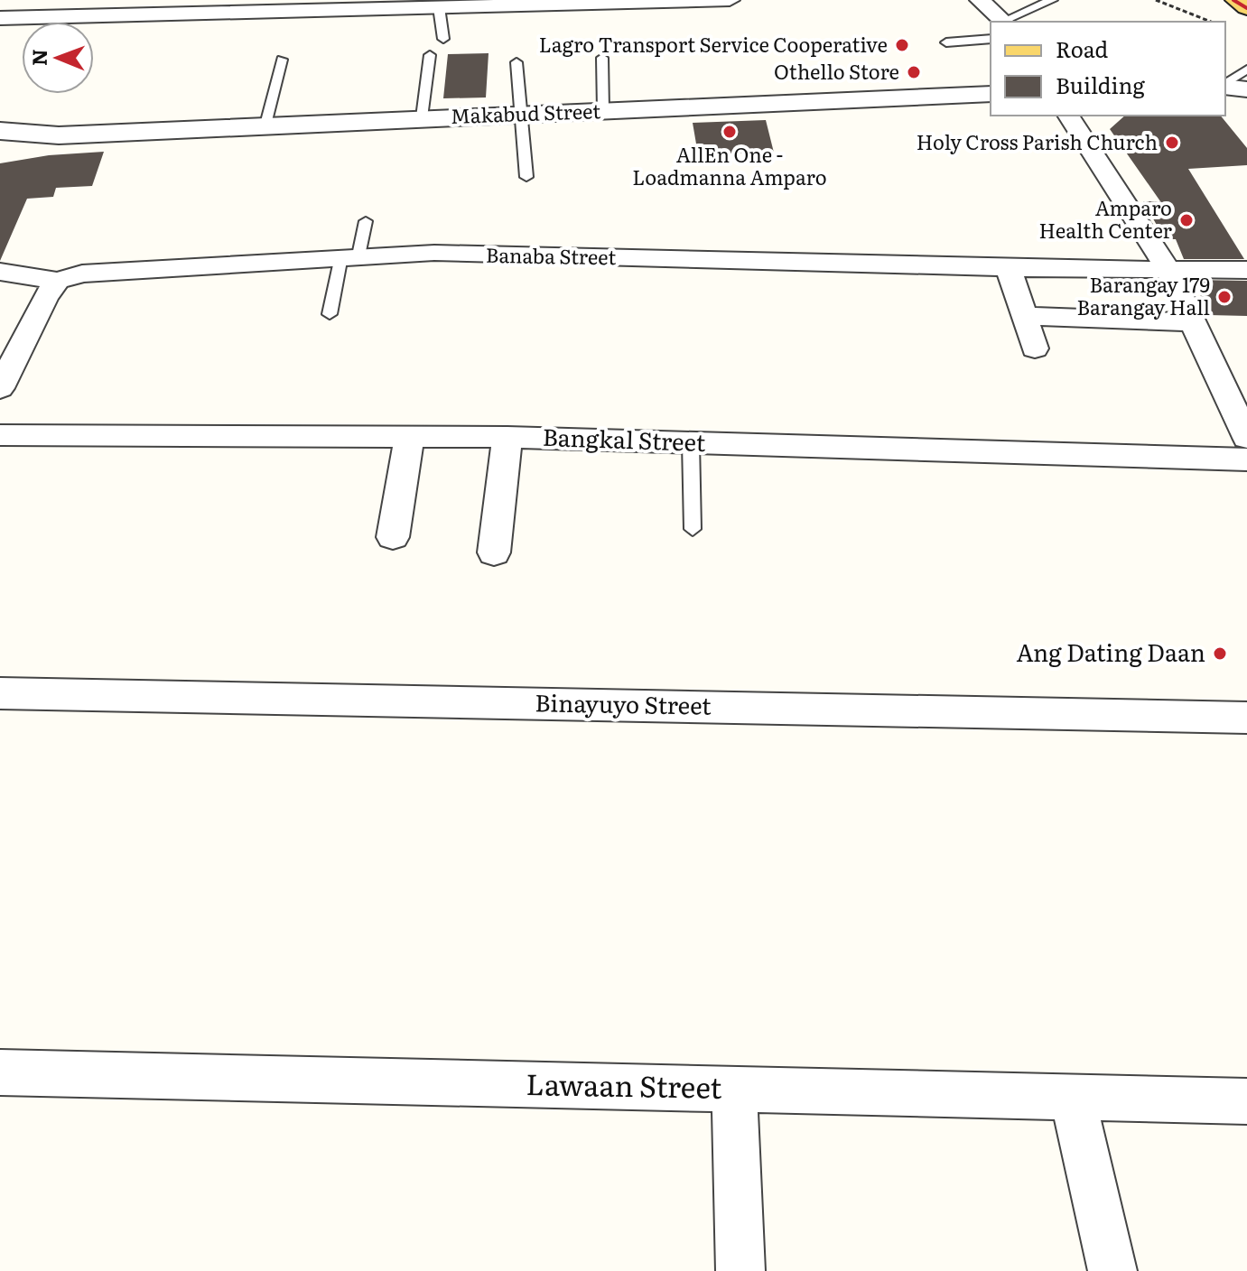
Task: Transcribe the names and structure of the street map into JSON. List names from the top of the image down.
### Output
{
  "streets": {
    "street": [
      "Makabud Street",
      "Banaba Street",
      "Bangkal Street",
      "Binayuyo Street",
      "Lawaan Street"
    ]
  },
  "places": [
    "Lagro Transport Service Cooperative",
    "Othello Store",
    "AllEn One - Loadmanna Amparo",
    "Holy Cross Parish Church",
    "Amparo Health Center",
    "Barangay 179 Barangay Hall",
    "Ang Dating Daan"
  ],
  "legend": ["Road", "Building"],
  "north": "left"
}
